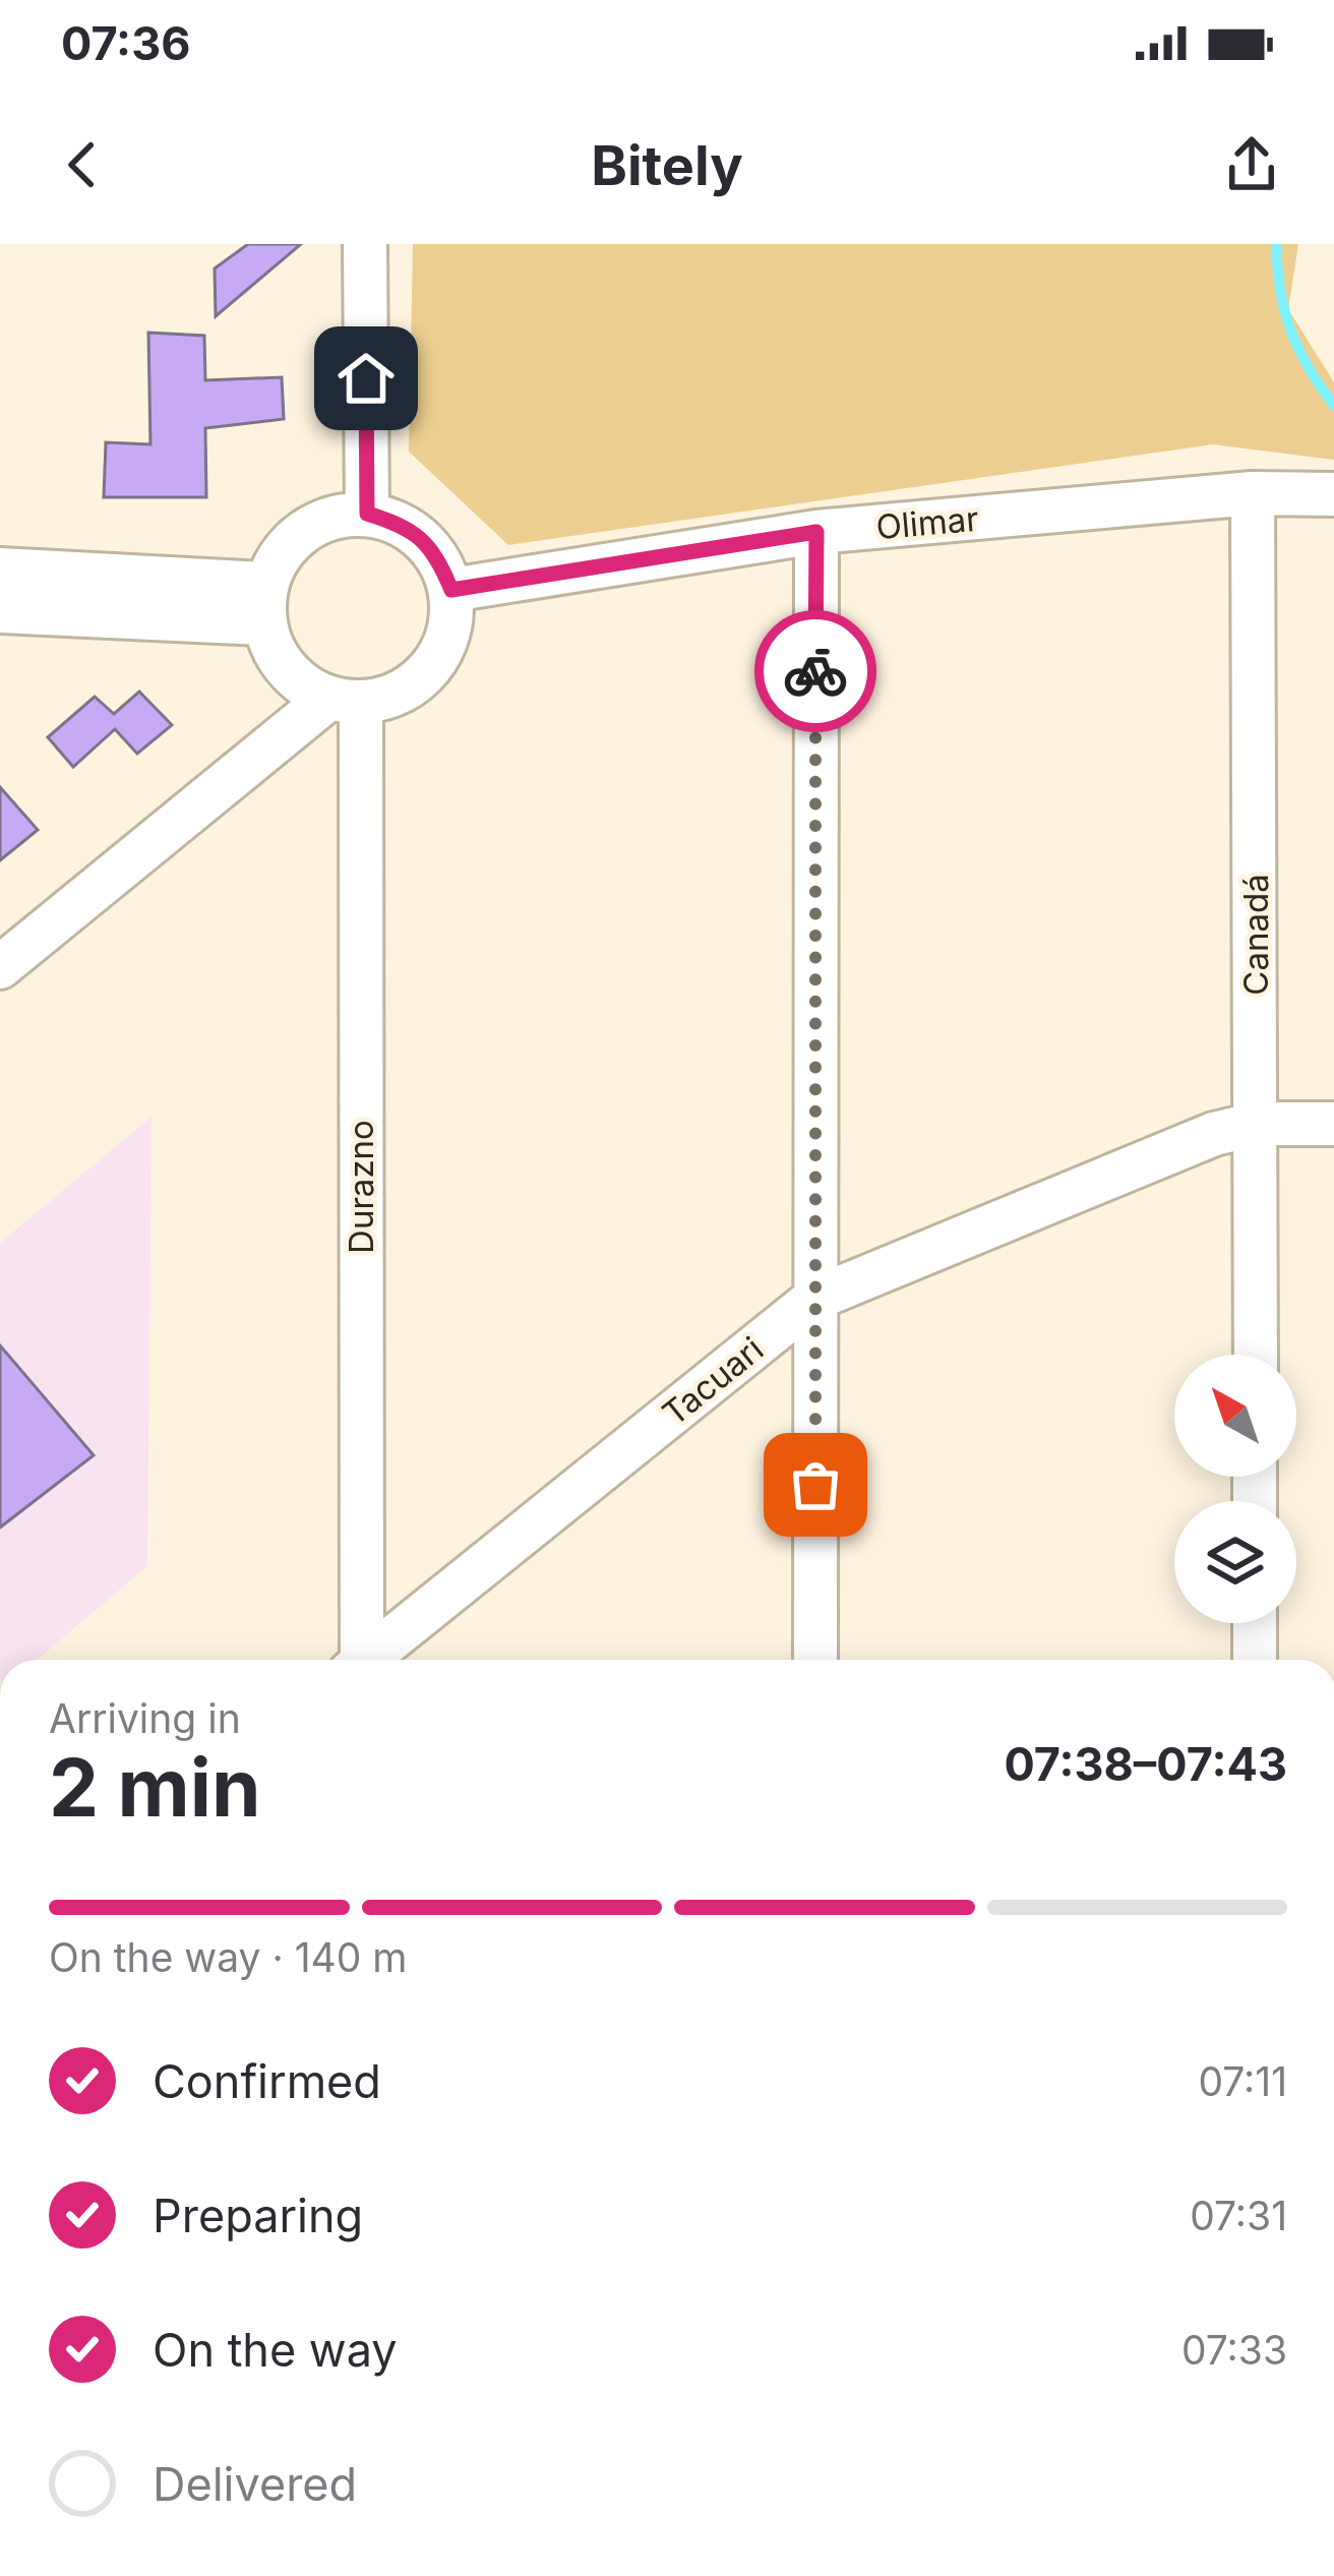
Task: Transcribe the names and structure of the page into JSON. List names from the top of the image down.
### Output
{
  "streets": {
    "street": [
      "Olimar",
      "Canadá",
      "Durazno",
      "Tacuari"
    ]
  },
  "crossings": [
    ["Olimar", "Canadá"],
    ["Olimar", "Durazno"],
    ["Canadá", "Tacuari"]
  ],
  "north": "top left",
  "page": {
    "status": "07:36",
    "header": "Bitely",
    "heading": ["2 min", "Arriving in", "07:38–07:43"],
    "bar": "On the way · 140 m",
    "list": [
      ["Confirmed", "07:11"],
      ["Preparing", "07:31"],
      ["On the way", "07:33"],
      "Delivered"
    ]
  }
}
